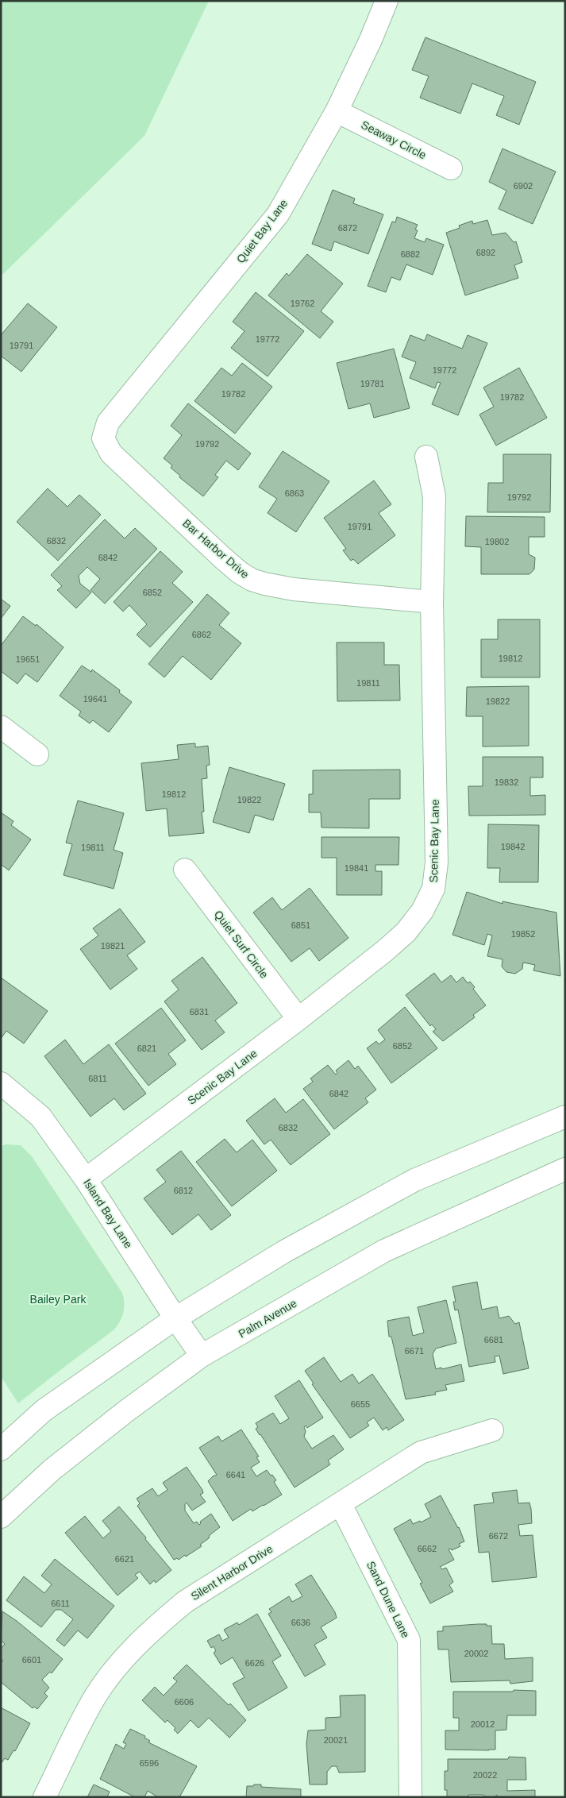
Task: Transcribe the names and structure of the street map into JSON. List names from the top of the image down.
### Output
{
  "streets": {
    "street": [
      "Seaway Circle",
      "Quiet Bay Lane",
      "Bar Harbor Drive",
      "Scenic Bay Lane",
      "Quiet Surf Circle",
      "Island Bay Lane",
      "Palm Avenue",
      "Silent Harbor Drive",
      "Sand Dune Lane"
    ]
  },
  "crossings": [
    ["Seaway Circle", "Quiet Bay Lane"],
    ["Quiet Bay Lane", "Bar Harbor Drive"],
    ["Bar Harbor Drive", "Scenic Bay Lane"],
    ["Scenic Bay Lane", "Quiet Surf Circle"],
    ["Scenic Bay Lane", "Island Bay Lane"],
    ["Island Bay Lane", "Palm Avenue"],
    ["Silent Harbor Drive", "Sand Dune Lane"]
  ],
  "parks": ["Bailey Park"],
  "house_numbers": [
    "6902",
    "6872",
    "6892",
    "6882",
    "19762",
    "19772",
    "19791",
    "19772",
    "19781",
    "19782",
    "19782",
    "19792",
    "6863",
    "19792",
    "19791",
    "6832",
    "19802",
    "6842",
    "6852",
    "6862",
    "19812",
    "19651",
    "19811",
    "19641",
    "19822",
    "19832",
    "19812",
    "19822",
    "19842",
    "19811",
    "19841",
    "6851",
    "19852",
    "19821",
    "6831",
    "6852",
    "6821",
    "6811",
    "6842",
    "6832",
    "6812",
    "6681",
    "6671",
    "6655",
    "6641",
    "6672",
    "6662",
    "6621",
    "6611",
    "6636",
    "20002",
    "6601",
    "6626",
    "6606",
    "20012",
    "20021",
    "6596",
    "20022"
  ]
}
